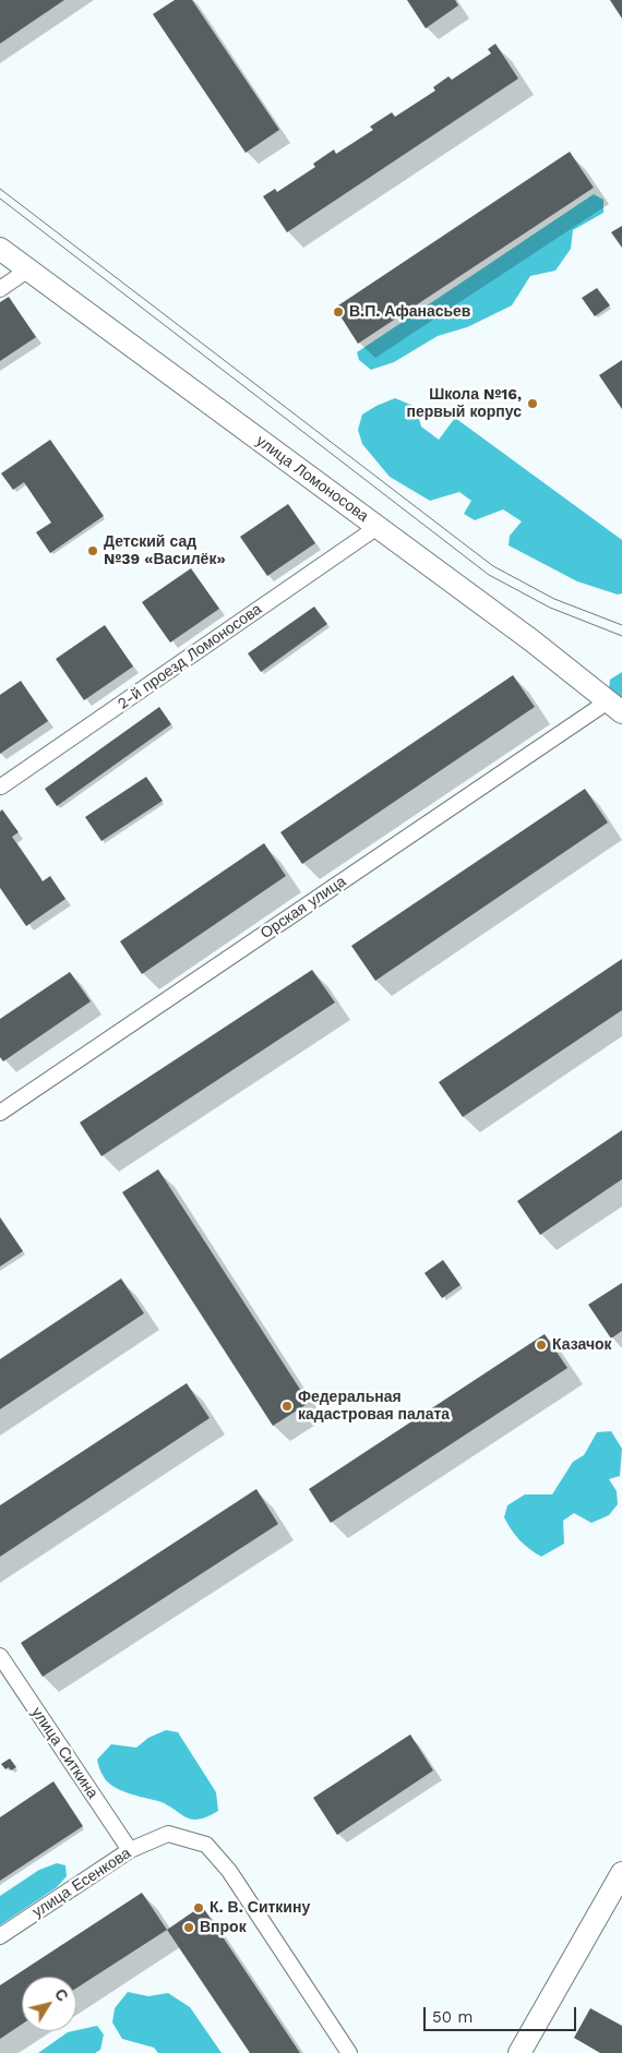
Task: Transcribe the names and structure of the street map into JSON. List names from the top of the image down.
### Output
{
  "streets": {
    "street": [
      "улица Ломоносова",
      "2-й проезд Ломоносова",
      "Орская улица",
      "улица Ситкина",
      "улица Есенкова"
    ]
  },
  "crossings": [
    ["улица Ломоносова", "2-й проезд Ломоносова"],
    ["улица Ломоносова", "Орская улица"],
    ["улица Ситкина", "улица Есенкова"]
  ],
  "places": [
    "В.П. Афанасьев",
    "Школа №16, первый корпус",
    "Детский сад №39 «Василёк»",
    "Казачок",
    "Федеральная кадастровая палата",
    "К. В. Ситкину",
    "Впрок"
  ],
  "scale_bar": "50 m",
  "north": "top right"
}
